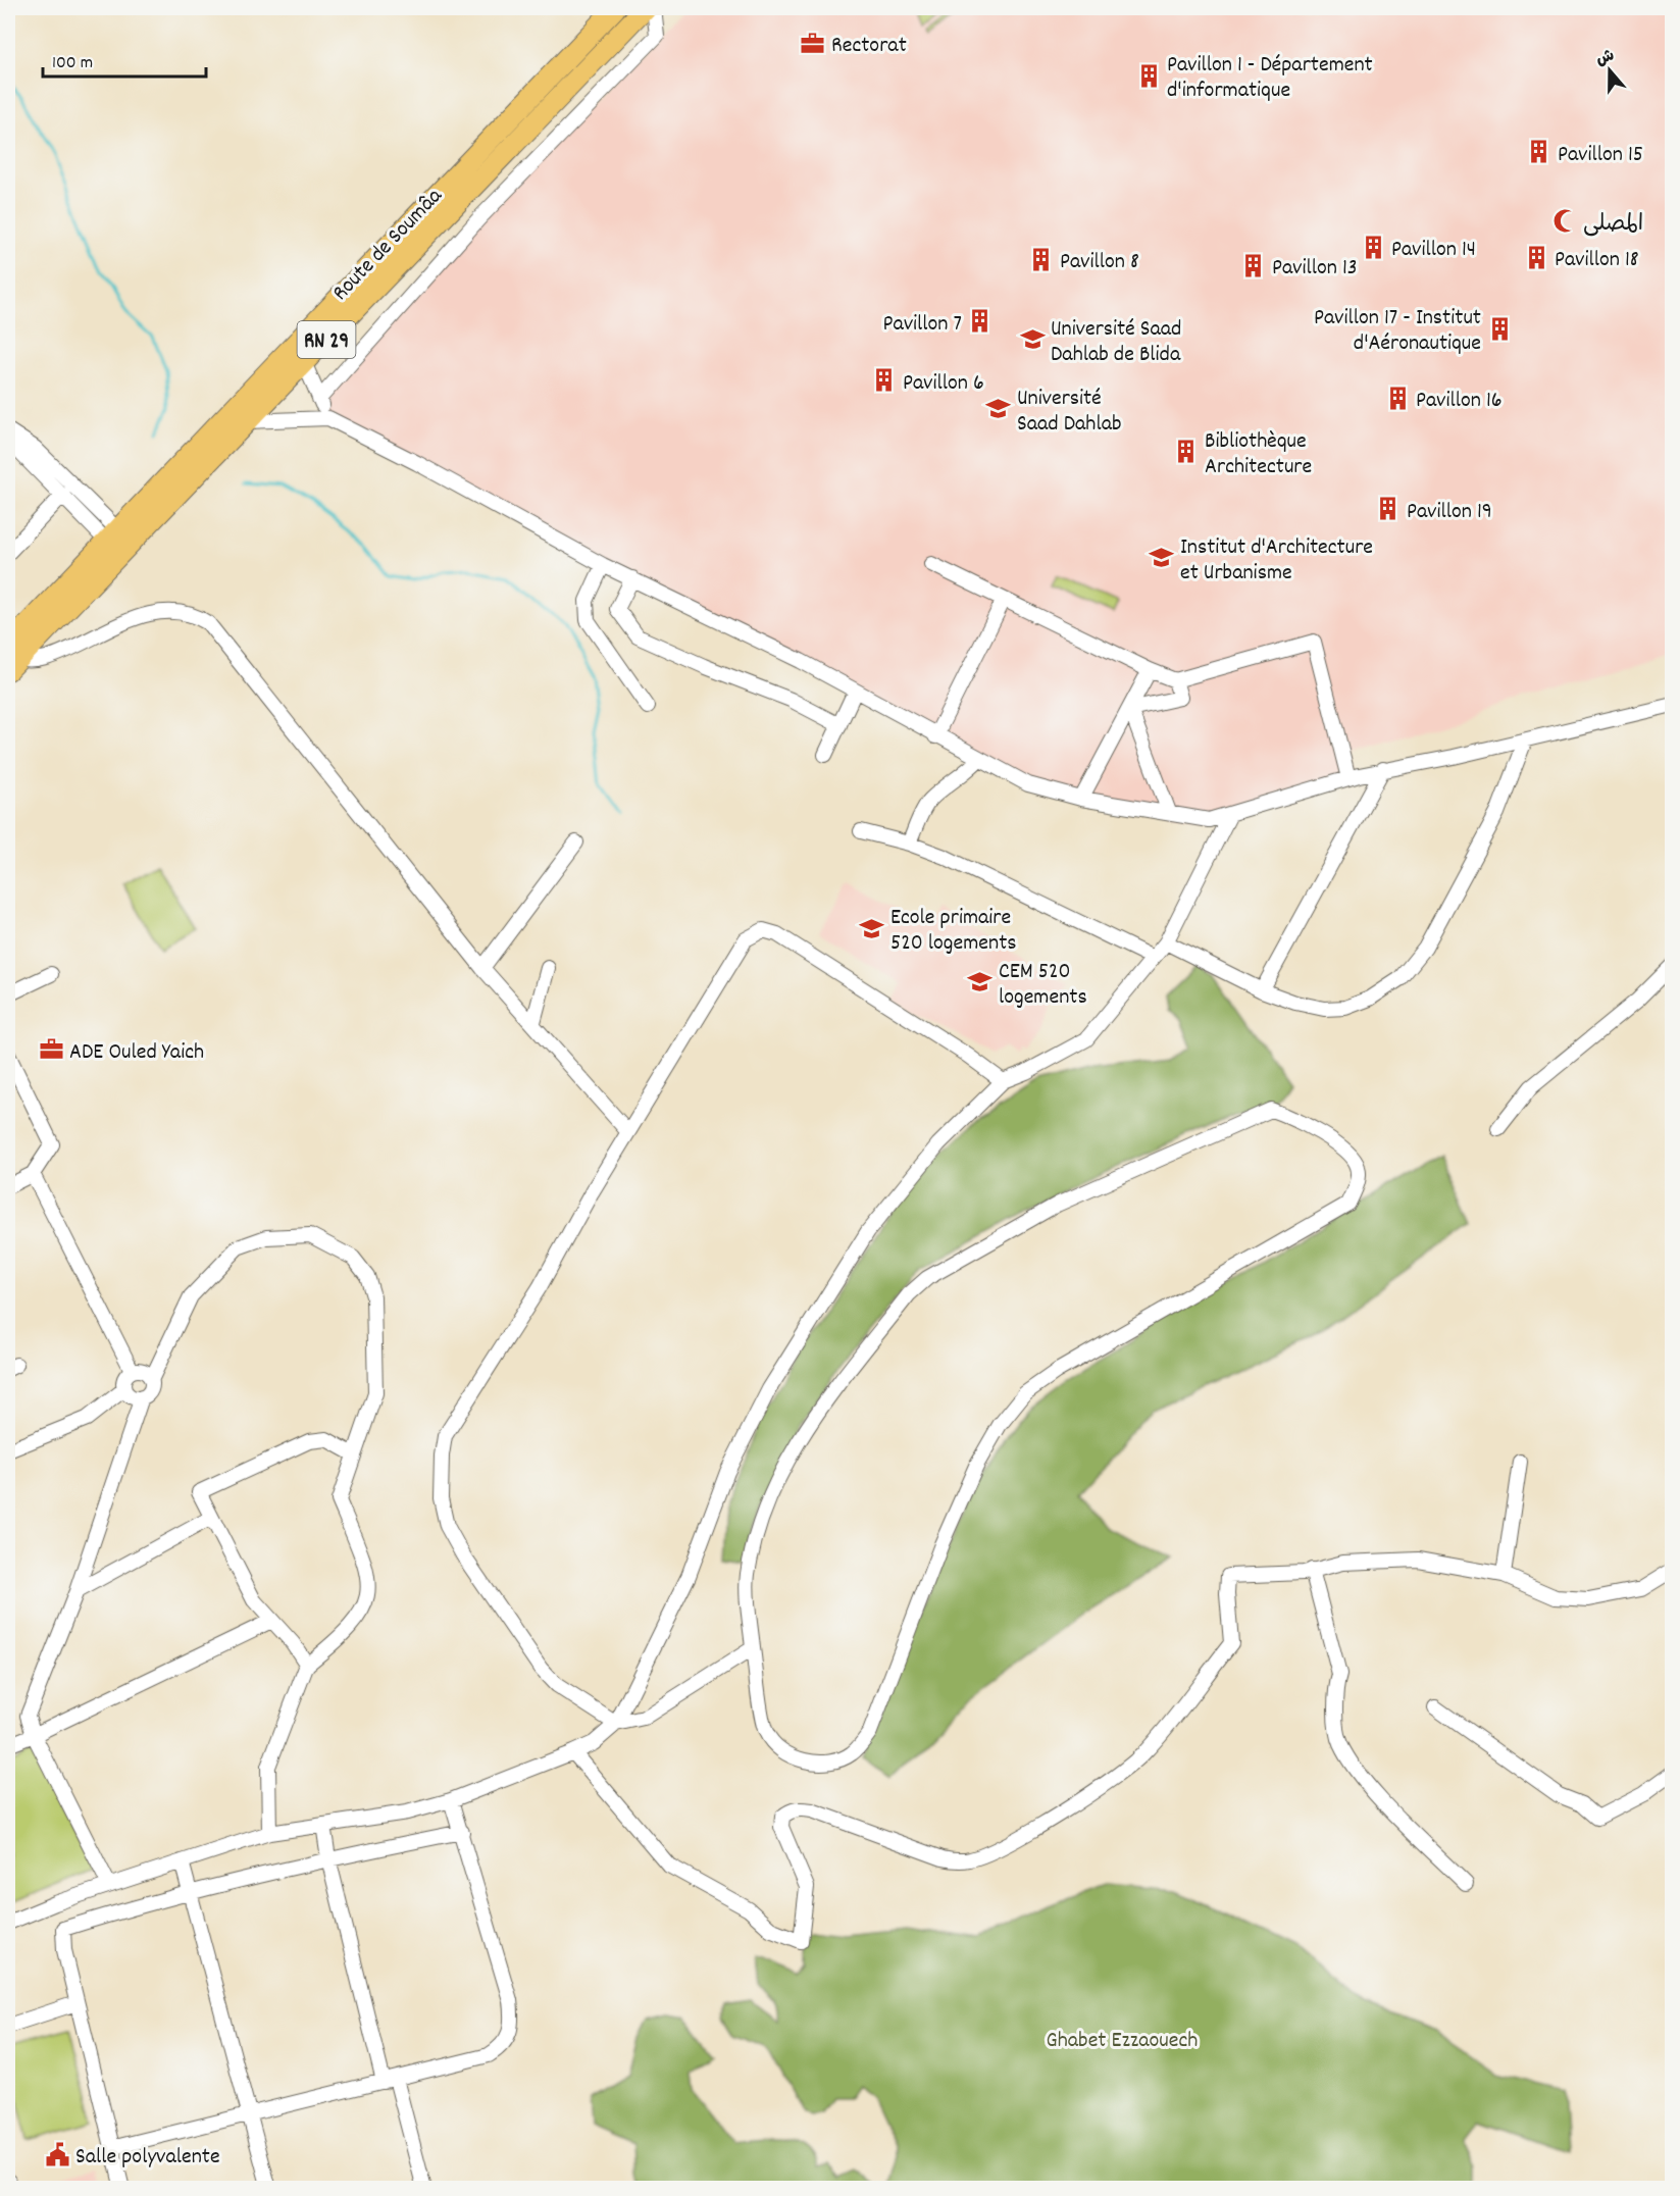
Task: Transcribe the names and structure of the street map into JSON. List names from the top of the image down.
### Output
{
  "streets": {
    "highway": ["Route de Soumâa", "RN 29"]
  },
  "parks": ["Ghabet Ezzaouech"],
  "places": {
    "office": ["Rectorat", "ADE Ouled Yaich"],
    "building": [
      "Pavillon 1 - Département d'informatique",
      "Pavillon 15",
      "Pavillon 14",
      "Pavillon 18",
      "Pavillon 8",
      "Pavillon 13",
      "Pavillon 7",
      "Pavillon 17 - Institut d'Aéronautique",
      "Pavillon 6",
      "Pavillon 16",
      "Bibliothèque Architecture",
      "Pavillon 19"
    ],
    "mosque": ["المصلى"],
    "school or university": [
      "Université Saad Dahlab de Blida",
      "Université Saad Dahlab",
      "Institut d'Architecture et Urbanisme",
      "Ecole primaire 520 logements",
      "CEM 520 logements"
    ],
    "public building": ["Salle polyvalente"]
  },
  "scale_bar": "100 m",
  "north": "top"
}
